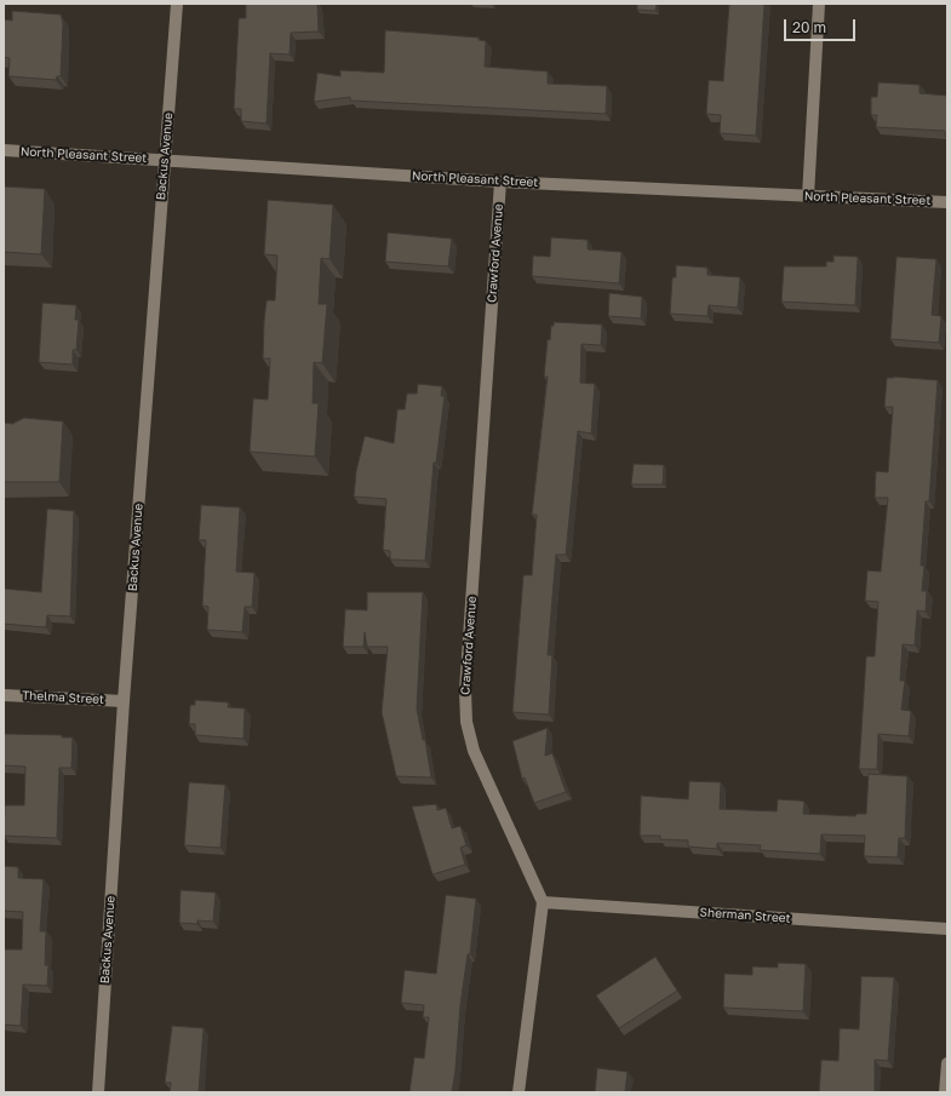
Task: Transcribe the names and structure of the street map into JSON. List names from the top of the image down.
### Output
{
  "streets": {
    "street": [
      "North Pleasant Street",
      "Backus Avenue",
      "Crawford Avenue",
      "Thelma Street",
      "Sherman Street"
    ]
  },
  "crossings": [
    ["North Pleasant Street", "Backus Avenue"],
    ["North Pleasant Street", "Crawford Avenue"],
    ["Backus Avenue", "Thelma Street"],
    ["Crawford Avenue", "Sherman Street"]
  ],
  "scale_bar": "20 m"
}
